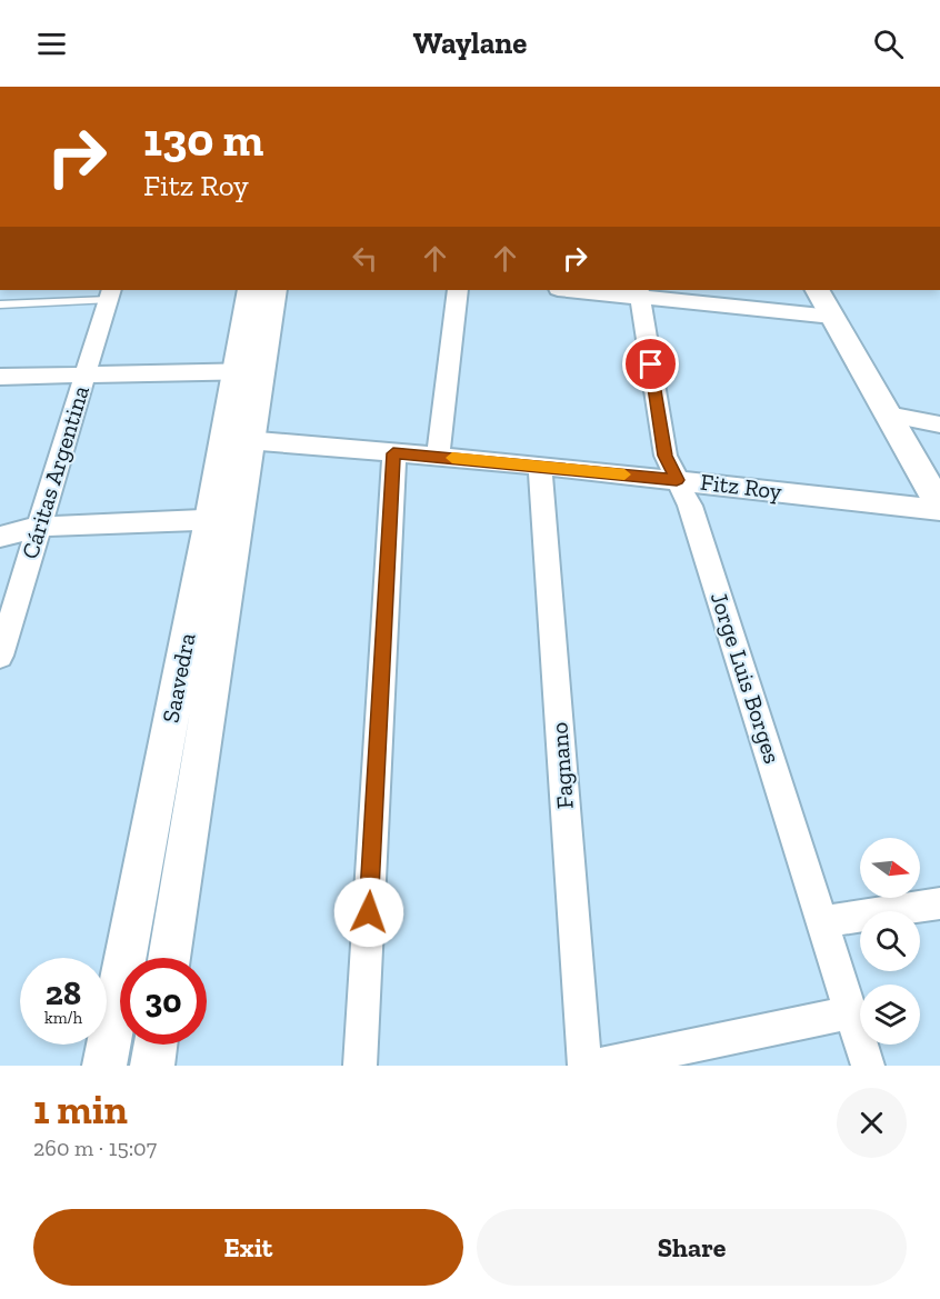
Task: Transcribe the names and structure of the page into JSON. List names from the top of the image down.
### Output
{
  "streets": {
    "street": [
      "Cáritas Argentina",
      "Fitz Roy",
      "Saavedra",
      "Jorge Luis Borges",
      "Fagnano"
    ]
  },
  "crossings": [
    ["Fitz Roy", "Saavedra"],
    ["Fitz Roy", "Jorge Luis Borges"],
    ["Fitz Roy", "Fagnano"]
  ],
  "north": "right",
  "page": {
    "header": "Waylane",
    "turn": ["130 m", "Fitz Roy"],
    "speed": "28 km/h",
    "limit": "30",
    "heading": ["1 min", "260 m · 15:07"],
    "buttons": ["Exit", "Share"]
  }
}
